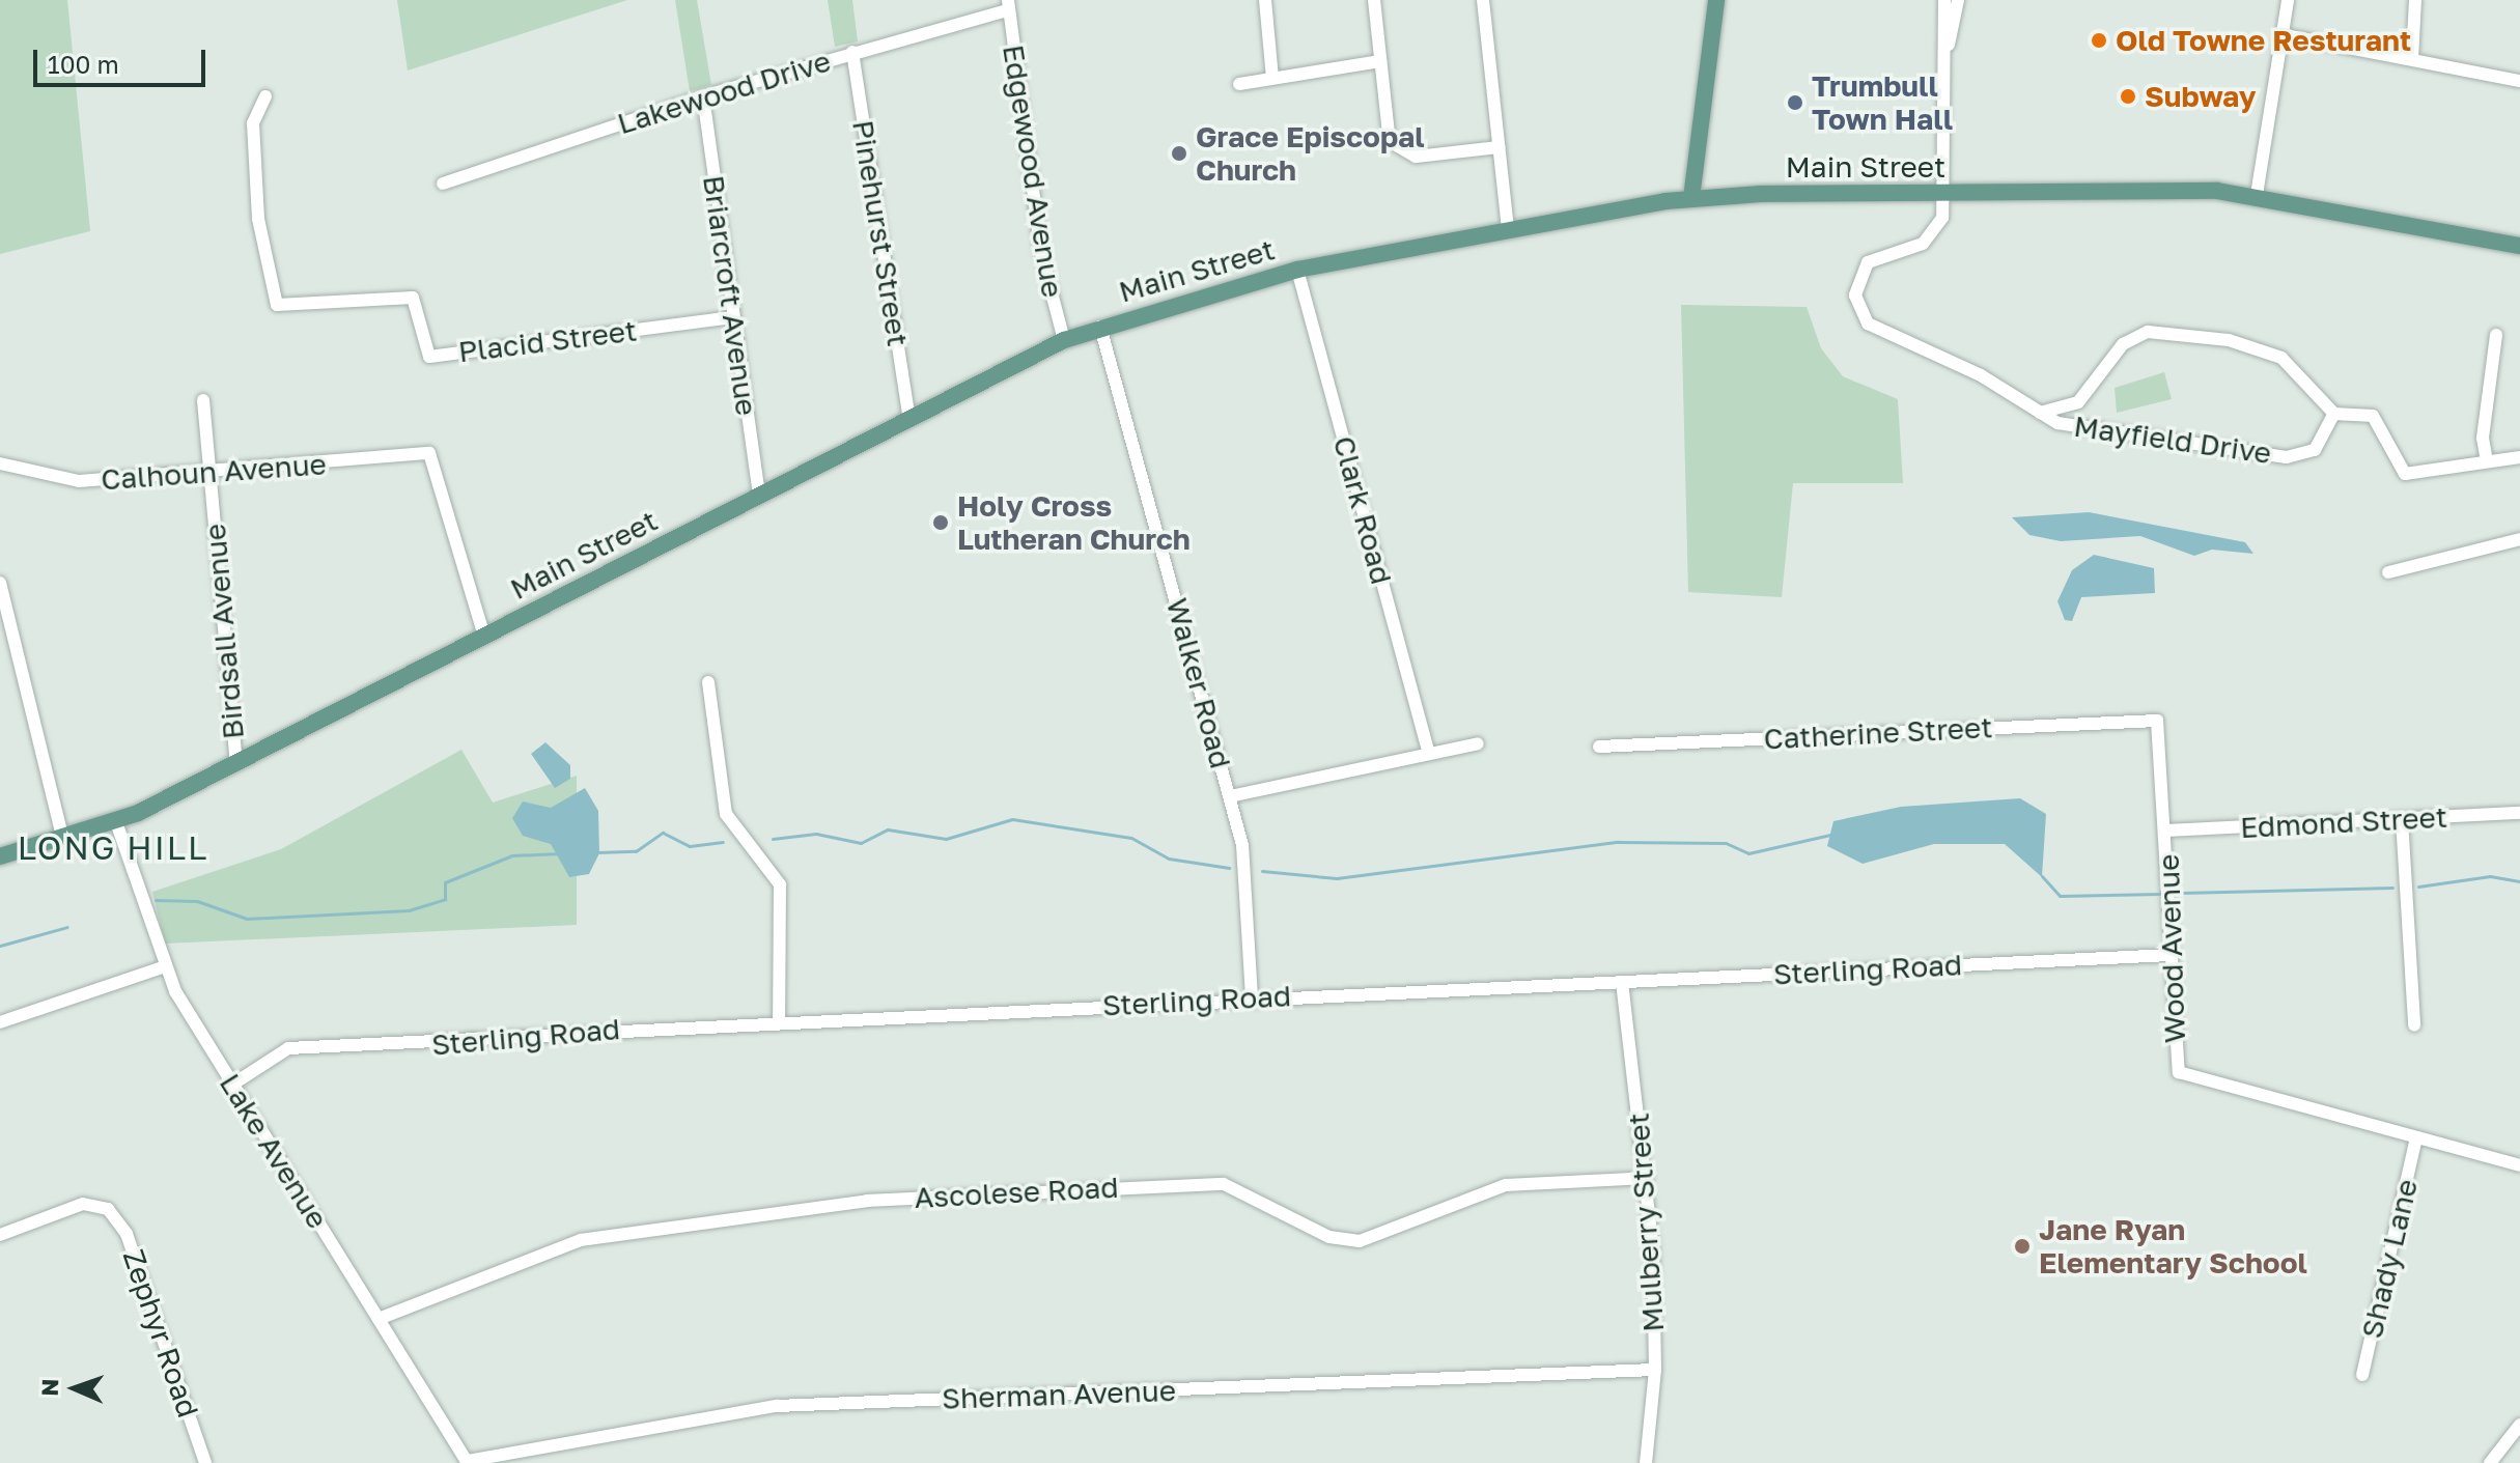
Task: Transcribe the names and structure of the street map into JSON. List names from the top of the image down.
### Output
{
  "streets": {
    "main road": ["Main Street"],
    "street": [
      "Lakewood Drive",
      "Edgewood Avenue",
      "Pinehurst Street",
      "Briarcroft Avenue",
      "Placid Street",
      "Mayfield Drive",
      "Calhoun Avenue",
      "Clark Road",
      "Birdsall Avenue",
      "Walker Road",
      "Catherine Street",
      "Edmond Street",
      "Wood Avenue",
      "Sterling Road",
      "Lake Avenue",
      "Ascolese Road",
      "Mulberry Street",
      "Shady Lane",
      "Zephyr Road",
      "Sherman Avenue"
    ]
  },
  "crossings": [
    ["Lakewood Drive", "Edgewood Avenue"],
    ["Lakewood Drive", "Pinehurst Street"],
    ["Lakewood Drive", "Briarcroft Avenue"],
    ["Main Street", "Edgewood Avenue"],
    ["Main Street", "Pinehurst Street"],
    ["Main Street", "Briarcroft Avenue"],
    ["Main Street", "Mayfield Drive"],
    ["Main Street", "Calhoun Avenue"],
    ["Main Street", "Clark Road"],
    ["Main Street", "Birdsall Avenue"],
    ["Main Street", "Walker Road"],
    ["Main Street", "Lake Avenue"],
    ["Briarcroft Avenue", "Placid Street"],
    ["Calhoun Avenue", "Birdsall Avenue"],
    ["Walker Road", "Sterling Road"],
    ["Catherine Street", "Wood Avenue"],
    ["Edmond Street", "Wood Avenue"],
    ["Wood Avenue", "Sterling Road"],
    ["Wood Avenue", "Shady Lane"],
    ["Sterling Road", "Lake Avenue"],
    ["Sterling Road", "Mulberry Street"],
    ["Lake Avenue", "Ascolese Road"],
    ["Lake Avenue", "Sherman Avenue"],
    ["Ascolese Road", "Mulberry Street"],
    ["Mulberry Street", "Sherman Avenue"]
  ],
  "districts": ["LONG HILL"],
  "places": [
    "Old Towne Resturant",
    "Subway",
    "Trumbull Town Hall",
    "Grace Episcopal Church",
    "Holy Cross Lutheran Church",
    "Jane Ryan Elementary School"
  ],
  "scale_bar": "100 m",
  "north": "left"
}
